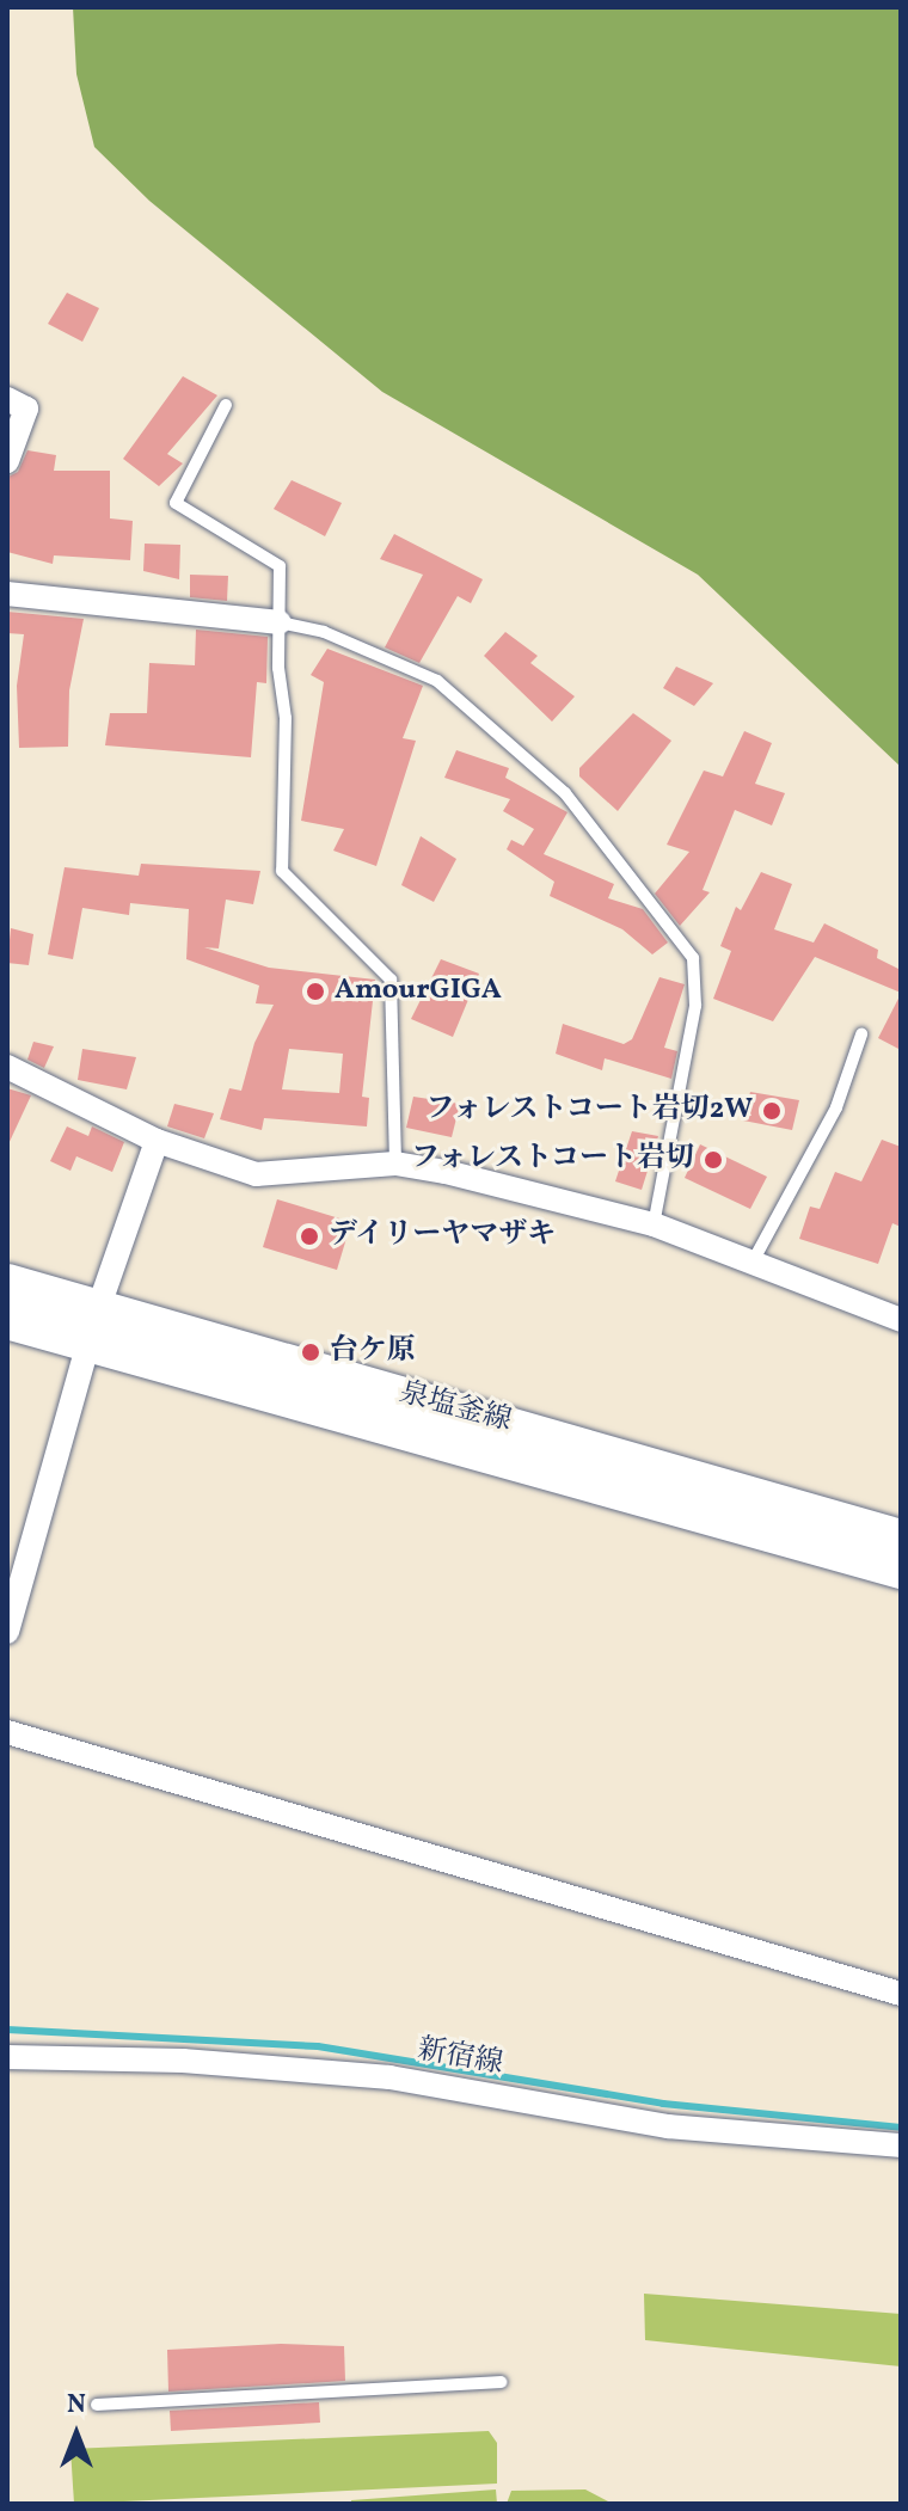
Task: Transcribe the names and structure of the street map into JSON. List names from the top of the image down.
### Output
{
  "streets": {
    "main road": ["泉塩釜線"],
    "street": ["新宿線"]
  },
  "places": [
    "AmourGIGA",
    "フォレストコート岩切2W",
    "フォレストコート岩切",
    "デイリーヤマザキ",
    "台ケ原"
  ],
  "north": "top"
}
